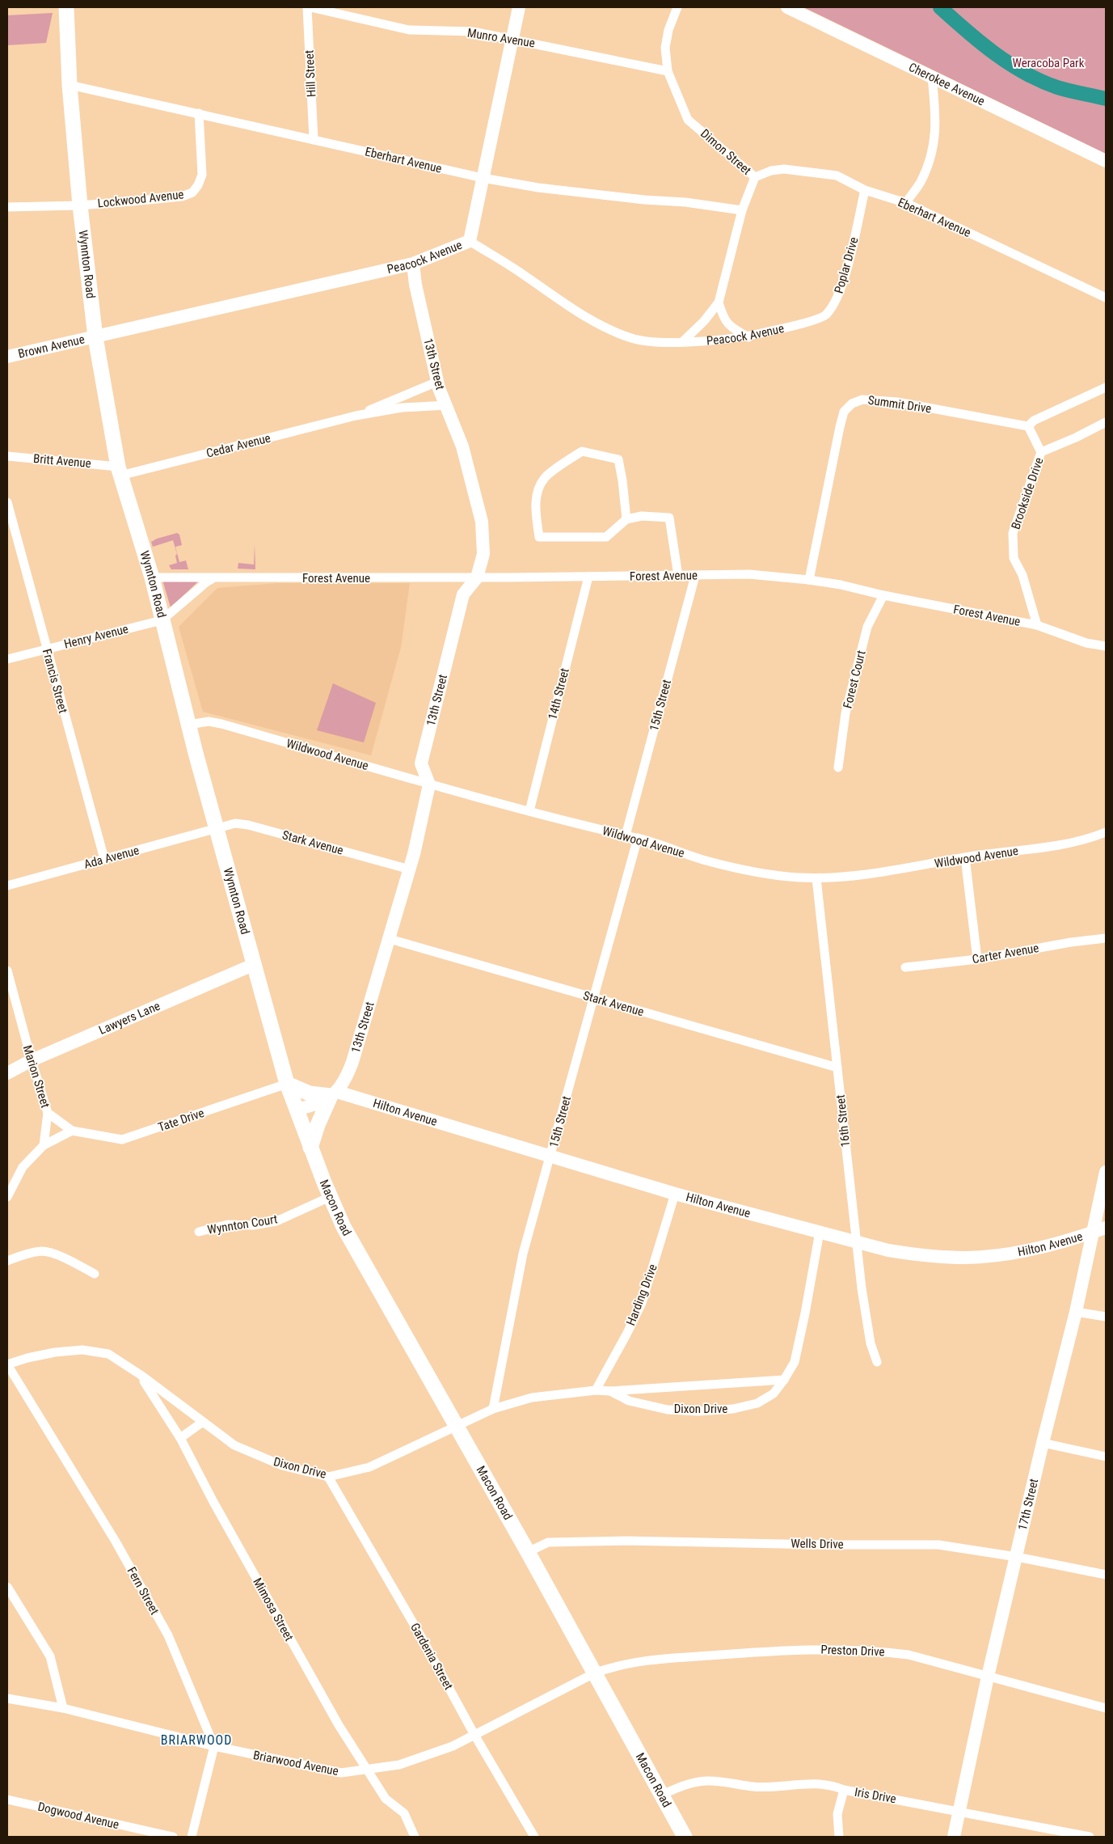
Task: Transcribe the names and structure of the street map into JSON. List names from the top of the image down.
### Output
{
  "streets": {
    "main road": ["Wynnton Road", "Macon Road"],
    "street": [
      "Munro Avenue",
      "Hill Street",
      "Cherokee Avenue",
      "Dimon Street",
      "Eberhart Avenue",
      "Lockwood Avenue",
      "Peacock Avenue",
      "Poplar Drive",
      "Brown Avenue",
      "13th Street",
      "Summit Drive",
      "Cedar Avenue",
      "Britt Avenue",
      "Brookside Drive",
      "Forest Avenue",
      "Henry Avenue",
      "Forest Court",
      "Francis Street",
      "14th Street",
      "15th Street",
      "Wildwood Avenue",
      "Stark Avenue",
      "Ada Avenue",
      "Carter Avenue",
      "Lawyers Lane",
      "Marion Street",
      "Hilton Avenue",
      "Tate Drive",
      "16th Street",
      "Wynnton Court",
      "Harding Drive",
      "Dixon Drive",
      "17th Street",
      "Wells Drive",
      "Fern Street",
      "Mimosa Street",
      "Preston Drive",
      "Gardenia Street",
      "Briarwood Avenue",
      "Iris Drive",
      "Dogwood Avenue"
    ]
  },
  "crossings": [
    ["Munro Avenue", "Hill Street"],
    ["Munro Avenue", "Dimon Street"],
    ["Hill Street", "Eberhart Avenue"],
    ["Dimon Street", "Eberhart Avenue"],
    ["Dimon Street", "Peacock Avenue"],
    ["Eberhart Avenue", "Lockwood Avenue"],
    ["Eberhart Avenue", "Wynnton Road"],
    ["Eberhart Avenue", "Poplar Drive"],
    ["Lockwood Avenue", "Wynnton Road"],
    ["Peacock Avenue", "Wynnton Road"],
    ["Peacock Avenue", "Poplar Drive"],
    ["Peacock Avenue", "Brown Avenue"],
    ["Peacock Avenue", "13th Street"],
    ["Wynnton Road", "Brown Avenue"],
    ["Wynnton Road", "Cedar Avenue"],
    ["Wynnton Road", "Britt Avenue"],
    ["Wynnton Road", "Forest Avenue"],
    ["Wynnton Road", "Henry Avenue"],
    ["Wynnton Road", "Wildwood Avenue"],
    ["Wynnton Road", "Stark Avenue"],
    ["Wynnton Road", "Ada Avenue"],
    ["Wynnton Road", "Lawyers Lane"],
    ["Wynnton Road", "Tate Drive"],
    ["Wynnton Road", "Macon Road"],
    ["13th Street", "Forest Avenue"],
    ["13th Street", "Wildwood Avenue"],
    ["13th Street", "Stark Avenue"],
    ["13th Street", "Hilton Avenue"],
    ["Summit Drive", "Forest Avenue"],
    ["Cedar Avenue", "Britt Avenue"],
    ["Brookside Drive", "Forest Avenue"],
    ["Forest Avenue", "Forest Court"],
    ["Forest Avenue", "14th Street"],
    ["Forest Avenue", "15th Street"],
    ["Henry Avenue", "Francis Street"],
    ["Francis Street", "Ada Avenue"],
    ["14th Street", "Wildwood Avenue"],
    ["15th Street", "Wildwood Avenue"],
    ["15th Street", "Stark Avenue"],
    ["15th Street", "Hilton Avenue"],
    ["15th Street", "Dixon Drive"],
    ["Wildwood Avenue", "16th Street"],
    ["Stark Avenue", "Ada Avenue"],
    ["Stark Avenue", "16th Street"],
    ["Lawyers Lane", "Marion Street"],
    ["Marion Street", "Tate Drive"],
    ["Hilton Avenue", "16th Street"],
    ["Hilton Avenue", "Harding Drive"],
    ["Hilton Avenue", "Dixon Drive"],
    ["Hilton Avenue", "17th Street"],
    ["Macon Road", "Wynnton Court"],
    ["Macon Road", "Dixon Drive"],
    ["Macon Road", "Wells Drive"],
    ["Macon Road", "Preston Drive"],
    ["Macon Road", "Briarwood Avenue"],
    ["Macon Road", "Iris Drive"],
    ["Harding Drive", "Dixon Drive"],
    ["Dixon Drive", "Fern Street"],
    ["Dixon Drive", "Mimosa Street"],
    ["Dixon Drive", "Gardenia Street"],
    ["17th Street", "Wells Drive"],
    ["17th Street", "Preston Drive"],
    ["17th Street", "Iris Drive"],
    ["Fern Street", "Briarwood Avenue"],
    ["Mimosa Street", "Briarwood Avenue"],
    ["Preston Drive", "Briarwood Avenue"],
    ["Gardenia Street", "Briarwood Avenue"]
  ],
  "districts": ["BRIARWOOD"],
  "parks": ["Weracoba Park"]
}
